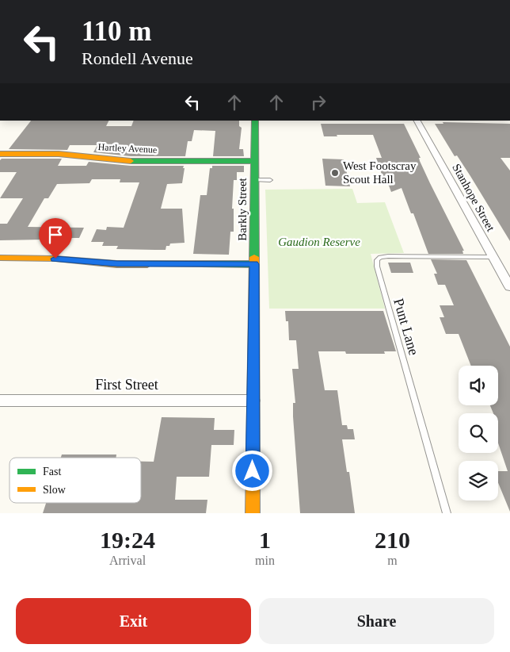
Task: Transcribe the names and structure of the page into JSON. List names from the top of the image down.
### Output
{
  "streets": {
    "street": [
      "Hartley Avenue",
      "Stanhope Street",
      "Barkly Street",
      "First Street"
    ],
    "lane": ["Punt Lane"]
  },
  "crossings": [
    ["Hartley Avenue", "Barkly Street"],
    ["Stanhope Street", "Punt Lane"],
    ["Barkly Street", "First Street"]
  ],
  "parks": ["Gaudion Reserve"],
  "places": ["West Footscray Scout Hall"],
  "legend": ["Fast", "Slow"],
  "page": {
    "turn": ["110 m", "Rondell Avenue"],
    "eta": [
      "19:24",
      "Arrival",
      "1",
      "min",
      "210",
      "m"
    ],
    "buttons": ["Exit", "Share"]
  }
}
